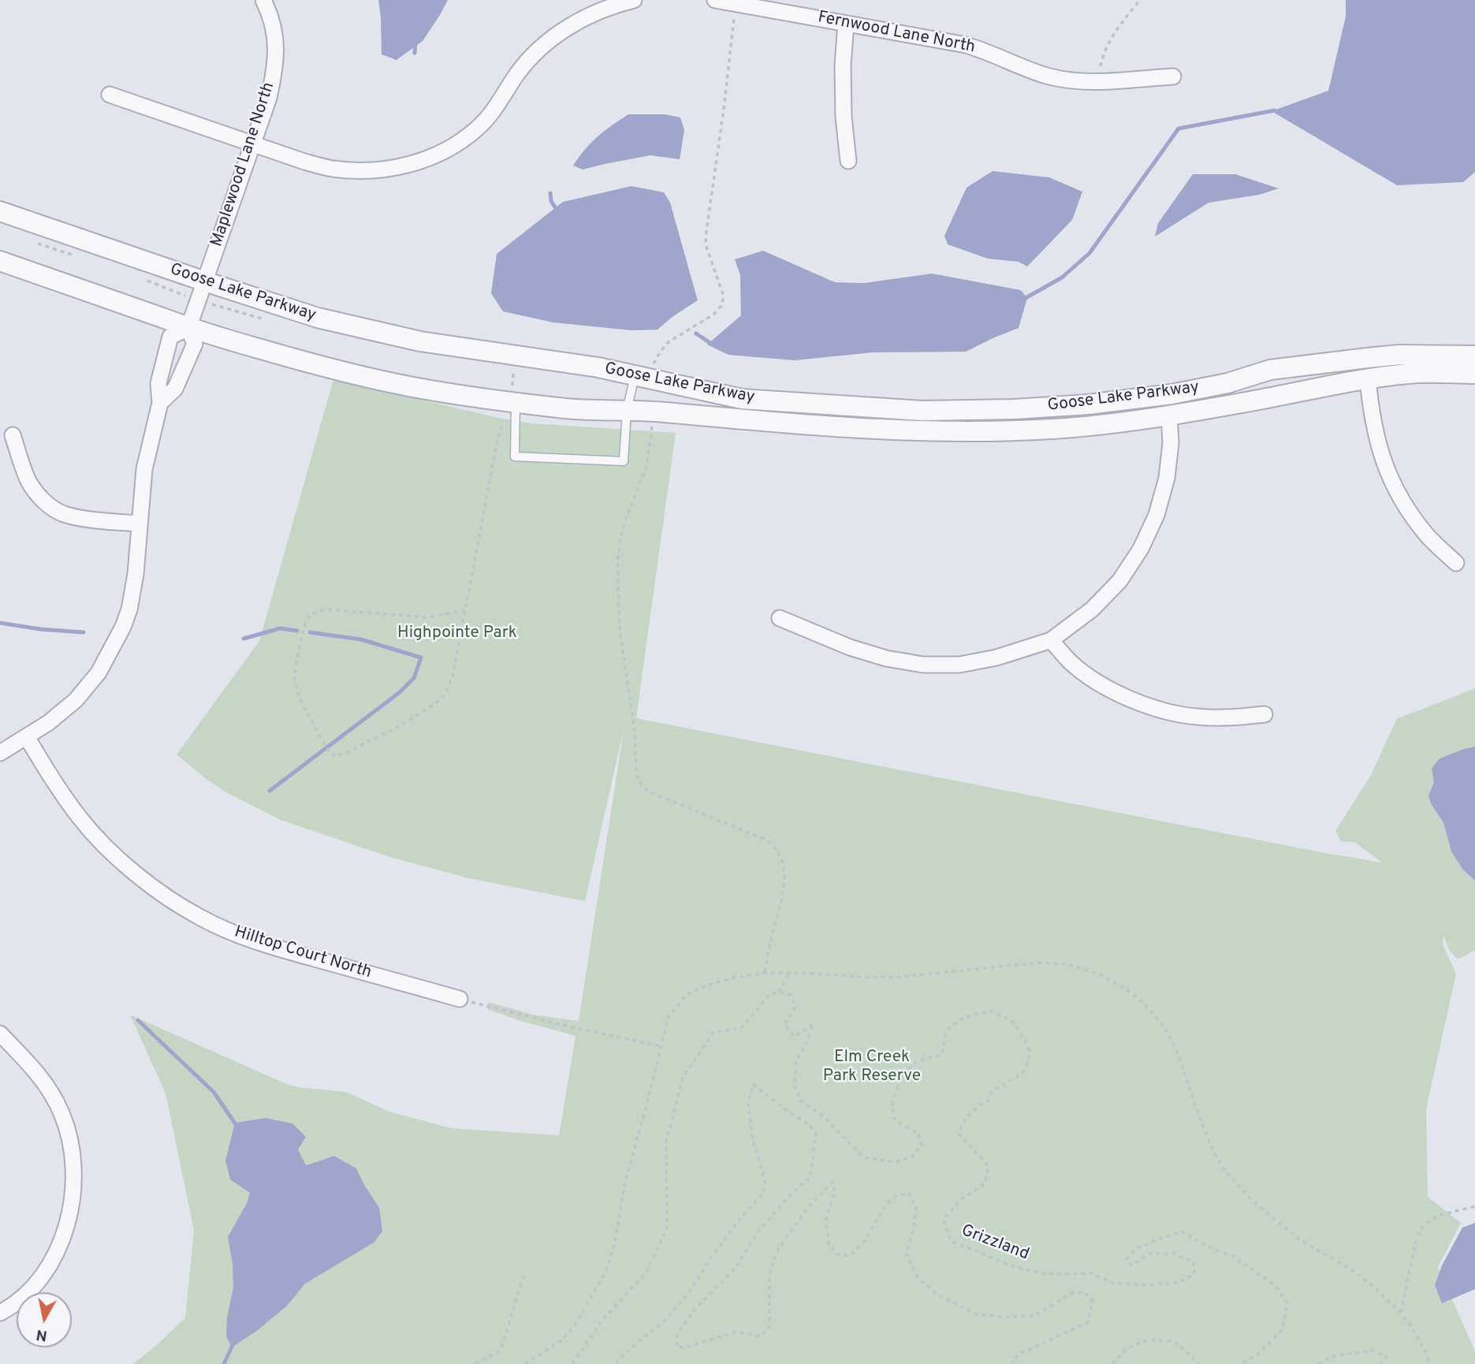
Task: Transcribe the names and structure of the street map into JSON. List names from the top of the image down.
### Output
{
  "streets": {
    "street": [
      "Fernwood Lane North",
      "Maplewood Lane North",
      "Goose Lake Parkway",
      "Hilltop Court North"
    ],
    "path": ["Grizzland"]
  },
  "crossings": [
    ["Maplewood Lane North", "Goose Lake Parkway"]
  ],
  "parks": ["Highpointe Park", "Elm Creek Park Reserve"],
  "north": "bottom"
}
